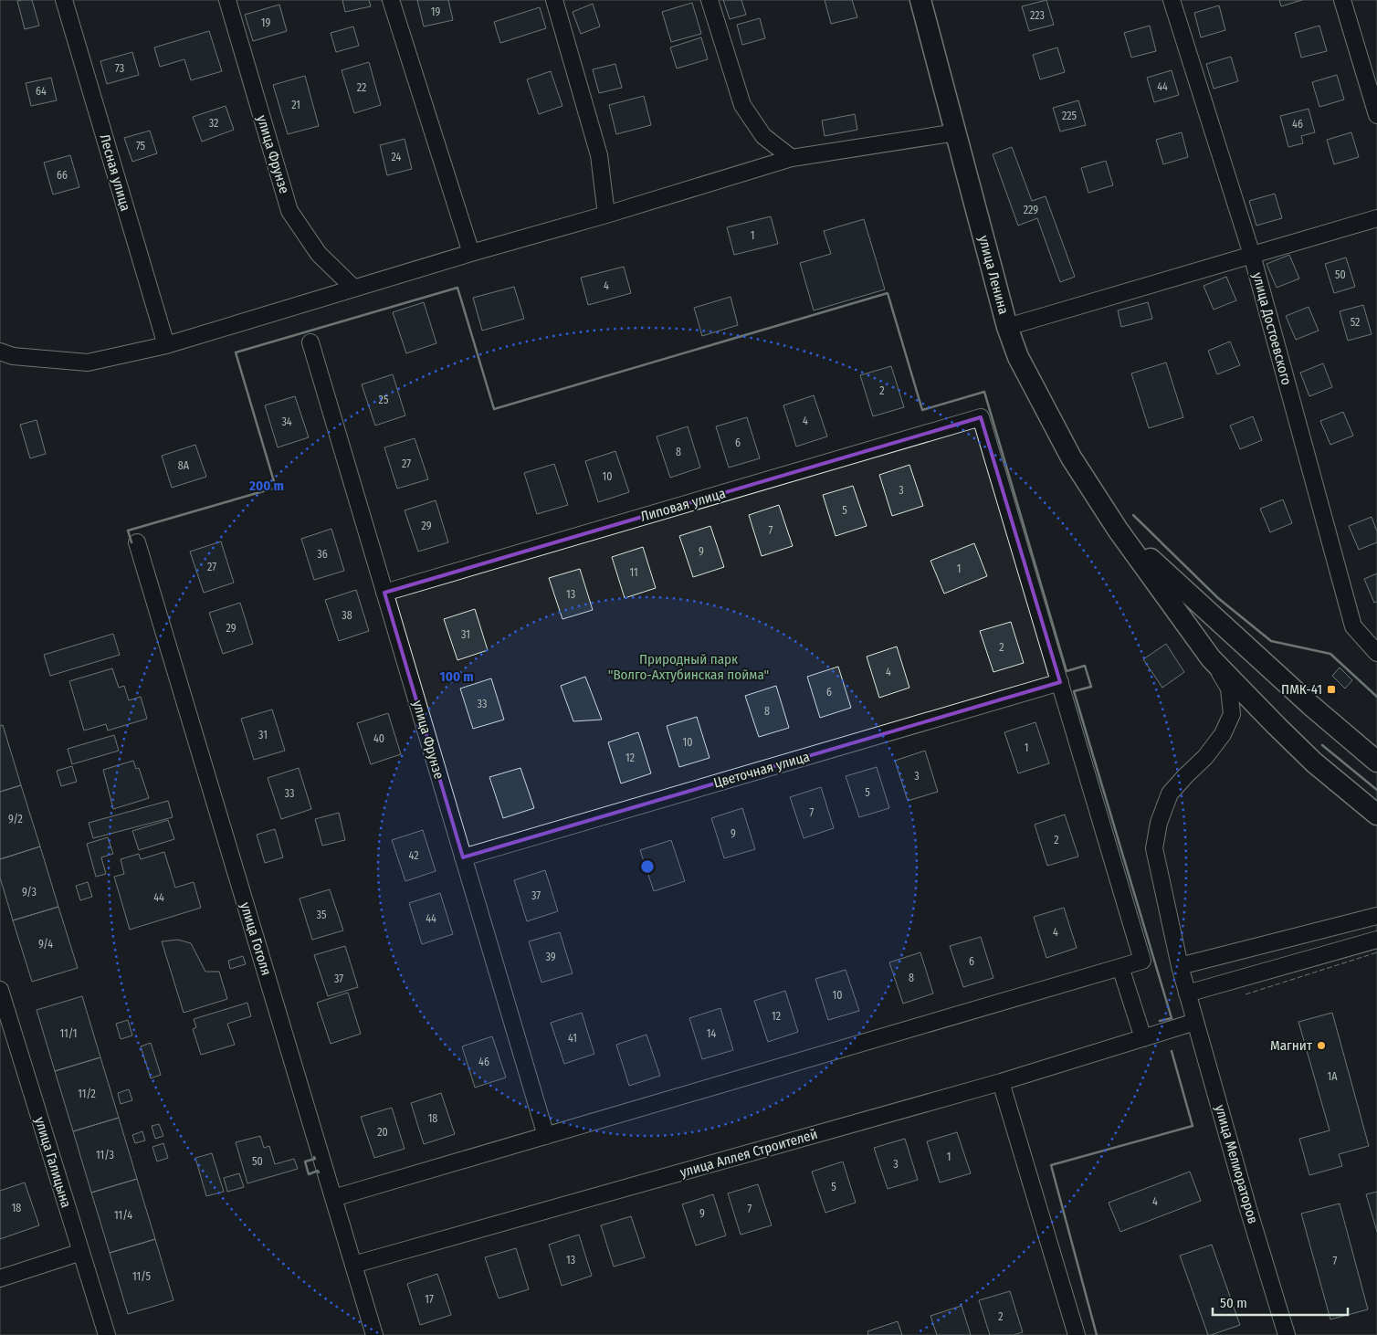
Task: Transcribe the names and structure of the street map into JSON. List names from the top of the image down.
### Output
{
  "streets": {
    "street": [
      "улица Фрунзе",
      "Лесная улица",
      "улица Ленина",
      "улица Достоевского",
      "Липовая улица",
      "Цветочная улица",
      "улица Гоголя",
      "улица Аллея Строителей",
      "улица Галицына",
      "улица Мелиораторов"
    ]
  },
  "crossings": [
    ["улица Фрунзе", "Липовая улица"],
    ["улица Фрунзе", "Цветочная улица"],
    ["Липовая улица", "Цветочная улица"],
    ["улица Гоголя", "улица Аллея Строителей"],
    ["улица Аллея Строителей", "улица Мелиораторов"]
  ],
  "parks": ["Природный парк \"Волго-Ахтубинская пойма\""],
  "places": {
    "transit": ["ПМК-41"],
    "other": ["Магнит"]
  },
  "house_numbers": [
    "19",
    "223",
    "19",
    "73",
    "44",
    "22",
    "64",
    "21",
    "225",
    "32",
    "46",
    "75",
    "24",
    "66",
    "229",
    "1",
    "50",
    "4",
    "52",
    "2",
    "25",
    "4",
    "34",
    "6",
    "8",
    "27",
    "8А",
    "10",
    "3",
    "5",
    "29",
    "7",
    "9",
    "36",
    "27",
    "1",
    "11",
    "13",
    "38",
    "29",
    "31",
    "2",
    "4",
    "6",
    "33",
    "8",
    "31",
    "40",
    "10",
    "1",
    "12",
    "3",
    "5",
    "33",
    "7",
    "9/2",
    "9",
    "2",
    "42",
    "9/3",
    "37",
    "44",
    "35",
    "44",
    "4",
    "9/4",
    "39",
    "6",
    "8",
    "37",
    "10",
    "12",
    "11/1",
    "14",
    "41",
    "46",
    "1А",
    "11/2",
    "18",
    "20",
    "11/3",
    "1",
    "50",
    "3",
    "5",
    "4",
    "18",
    "7",
    "9",
    "11/4",
    "13",
    "7",
    "11/5",
    "17",
    "2"
  ],
  "scale_bar": "50 m",
  "rings": ["200 m", "100 m"]
}
